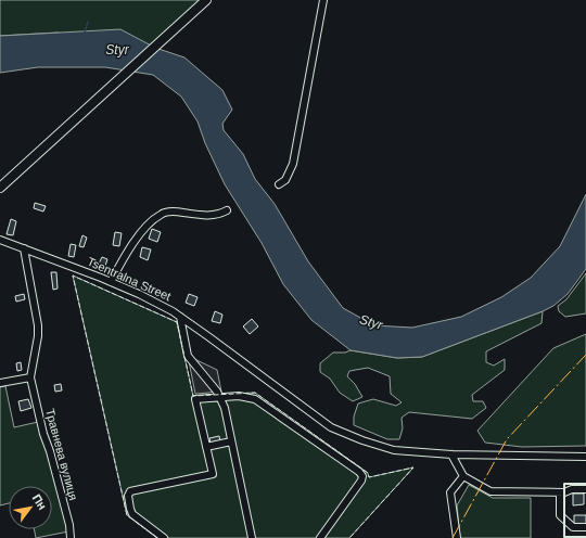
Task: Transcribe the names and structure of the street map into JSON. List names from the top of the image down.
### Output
{
  "streets": {
    "street": ["Tsentralna Street", "Травнева вулиця"]
  },
  "crossings": [
    ["Tsentralna Street", "Травнева вулиця"]
  ],
  "water": ["Styr"],
  "north": "top right"
}
